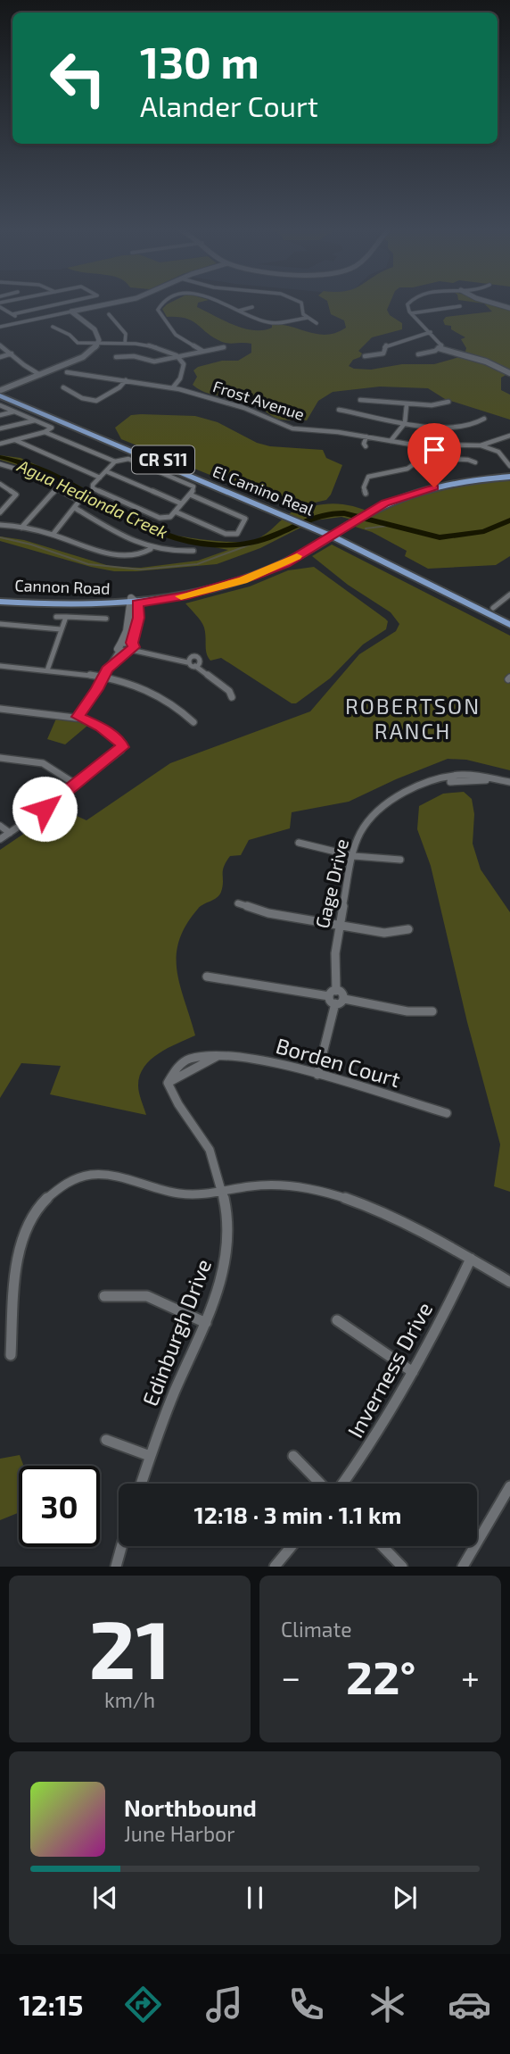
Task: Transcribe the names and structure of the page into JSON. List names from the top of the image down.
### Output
{
  "streets": {
    "main road": ["CR S11", "El Camino Real", "Cannon Road"],
    "street": [
      "Frost Avenue",
      "Gage Drive",
      "Borden Court",
      "Edinburgh Drive",
      "Inverness Drive"
    ]
  },
  "crossings": [
    ["El Camino Real", "Cannon Road"],
    ["Borden Court", "Edinburgh Drive"]
  ],
  "districts": ["ROBERTSON RANCH"],
  "water": ["Agua Hedionda Creek"],
  "page": {
    "turn": ["130 m", "Alander Court"],
    "limit": "30",
    "trip": "12:18 · 3 min · 1.1 km",
    "tile": [
      ["21", "km/h"],
      "Climate"
    ],
    "heat": ["−", "22°", "+"],
    "song": ["Northbound", "June Harbor"],
    "tabs": "12:15"
  }
}
